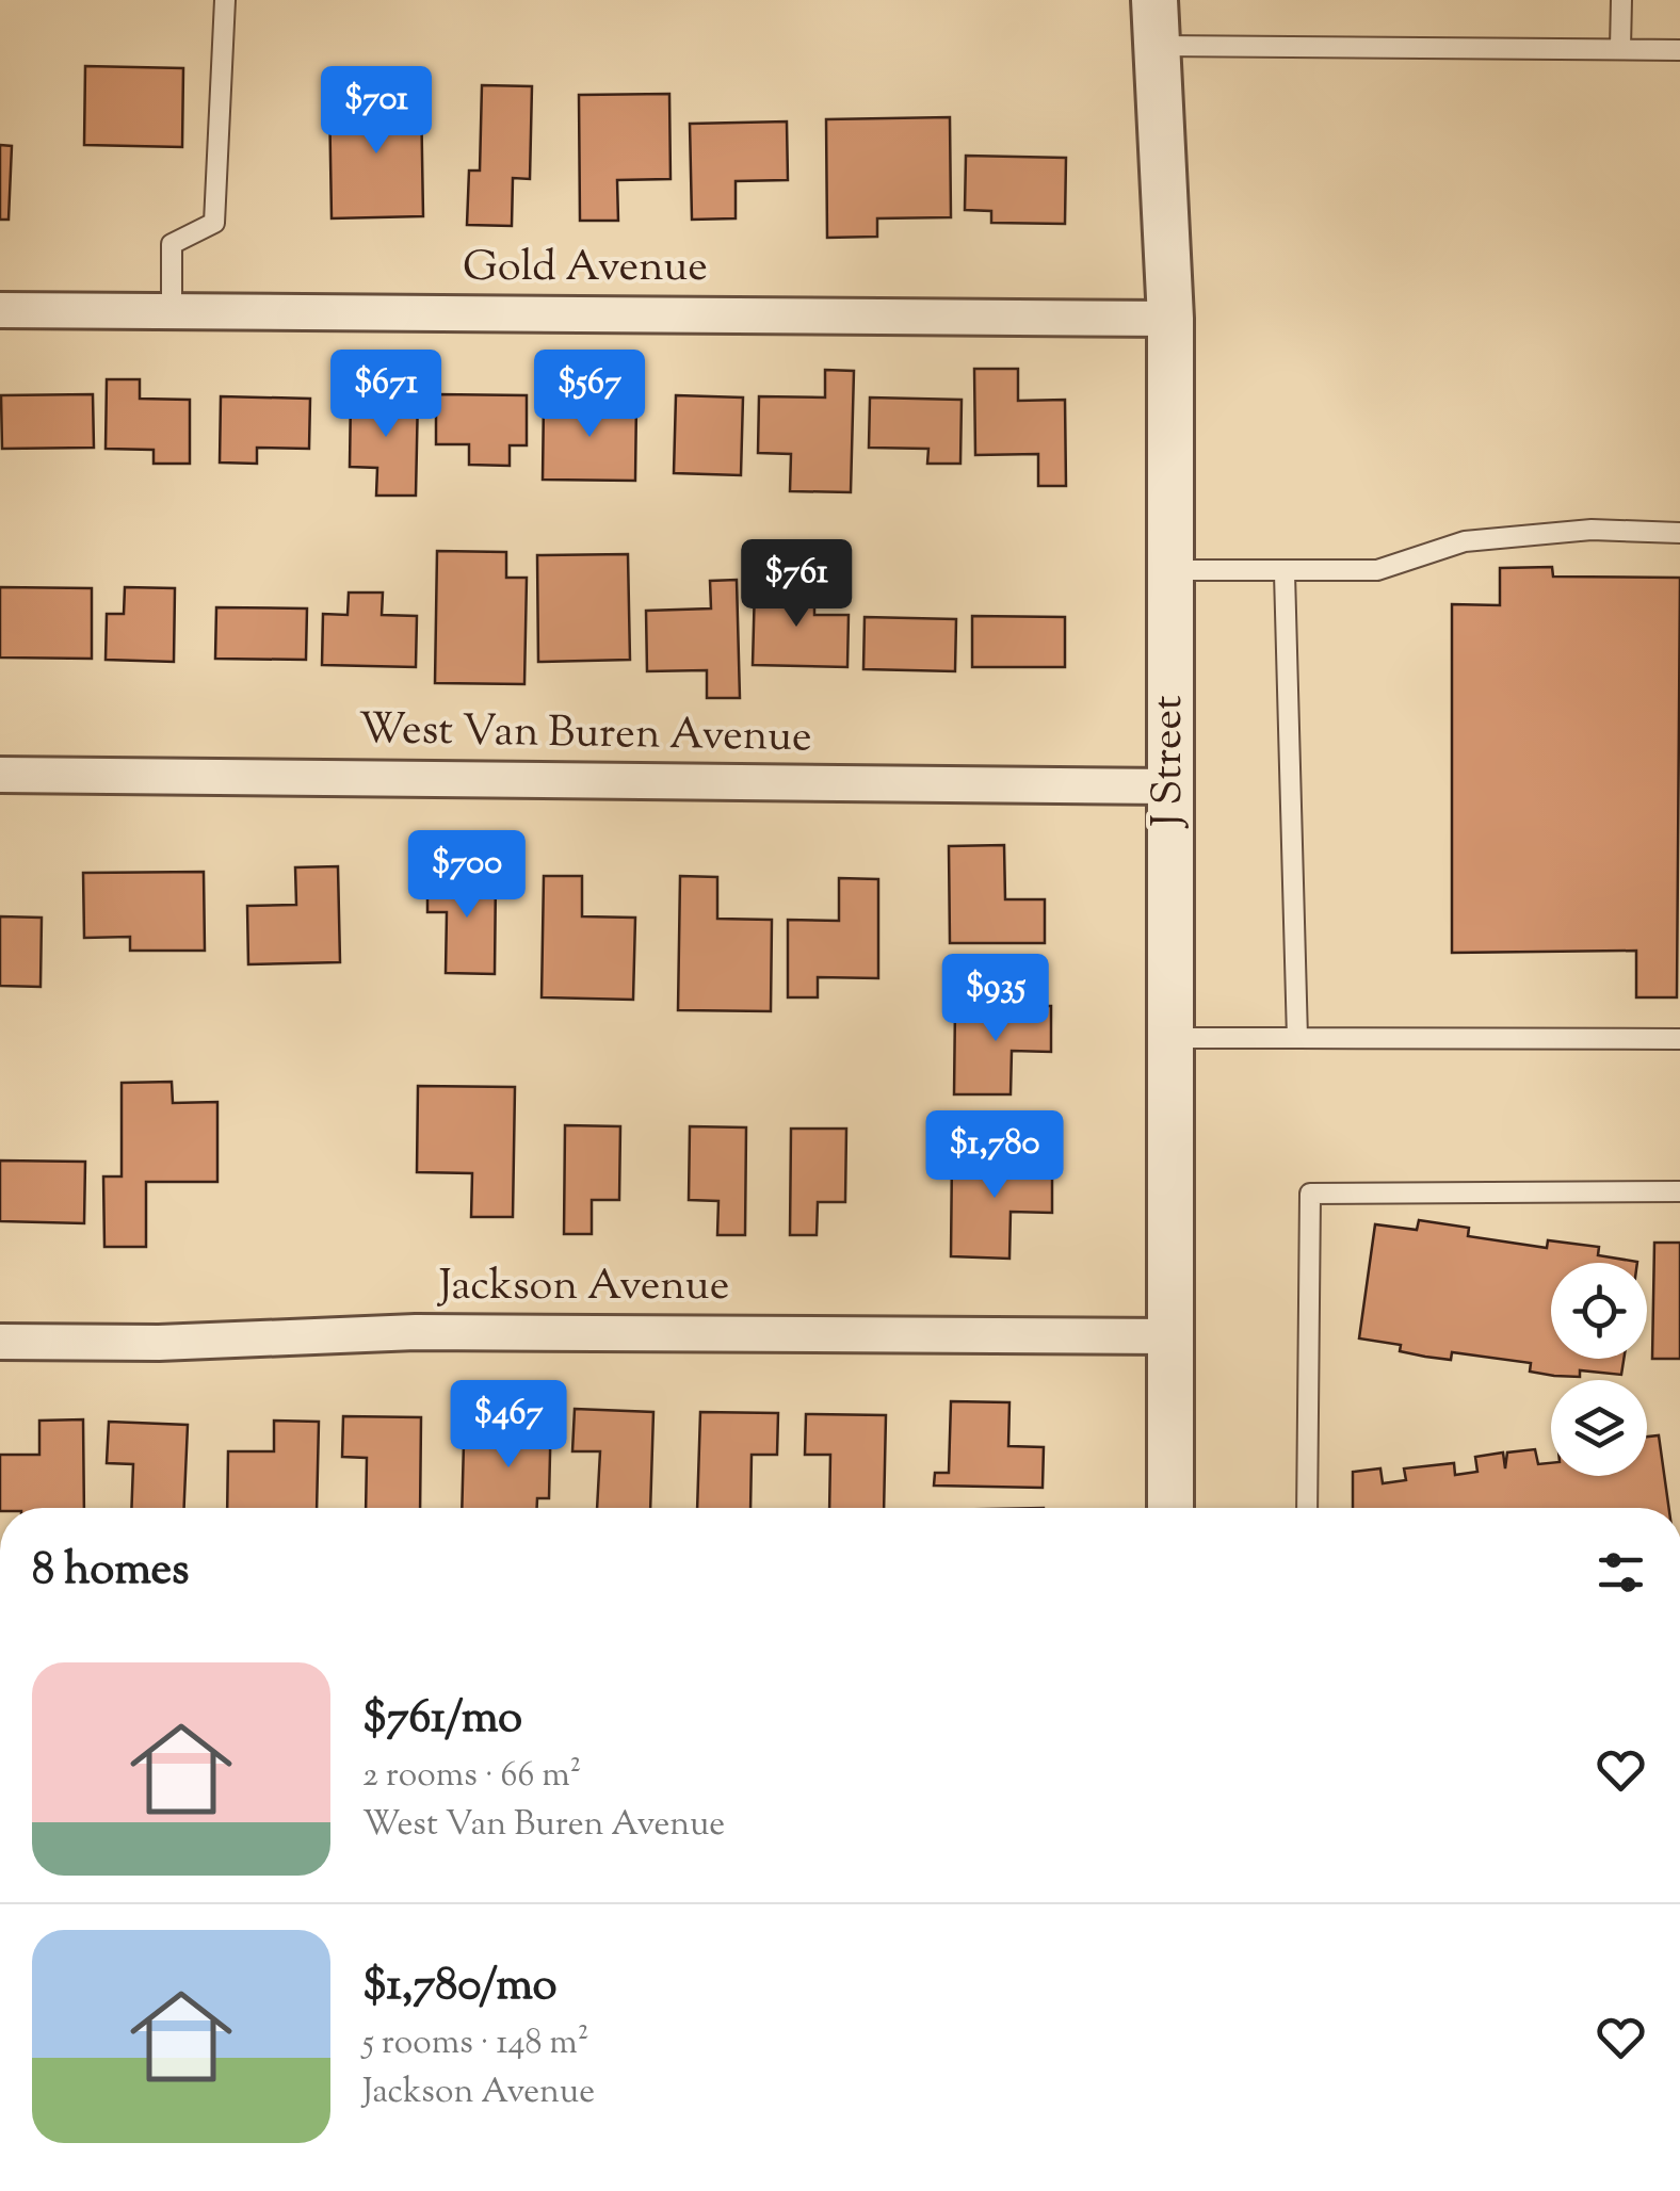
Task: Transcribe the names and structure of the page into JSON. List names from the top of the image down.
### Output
{
  "streets": {
    "street": [
      "Gold Avenue",
      "West Van Buren Avenue",
      "J Street",
      "Jackson Avenue"
    ]
  },
  "crossings": [
    ["Gold Avenue", "J Street"],
    ["West Van Buren Avenue", "J Street"],
    ["J Street", "Jackson Avenue"]
  ],
  "page": {
    "price": [
      "$701",
      "$671",
      "$567",
      "$761",
      "$700",
      "$935",
      "$1,780",
      "$467"
    ],
    "heading": "8 homes",
    "list": [
      {
        "name": "$761/mo",
        "note": "2 rooms · 66 m² · West Van Buren Avenue"
      },
      {
        "name": "$1,780/mo",
        "note": "5 rooms · 148 m² · Jackson Avenue"
      }
    ]
  }
}
